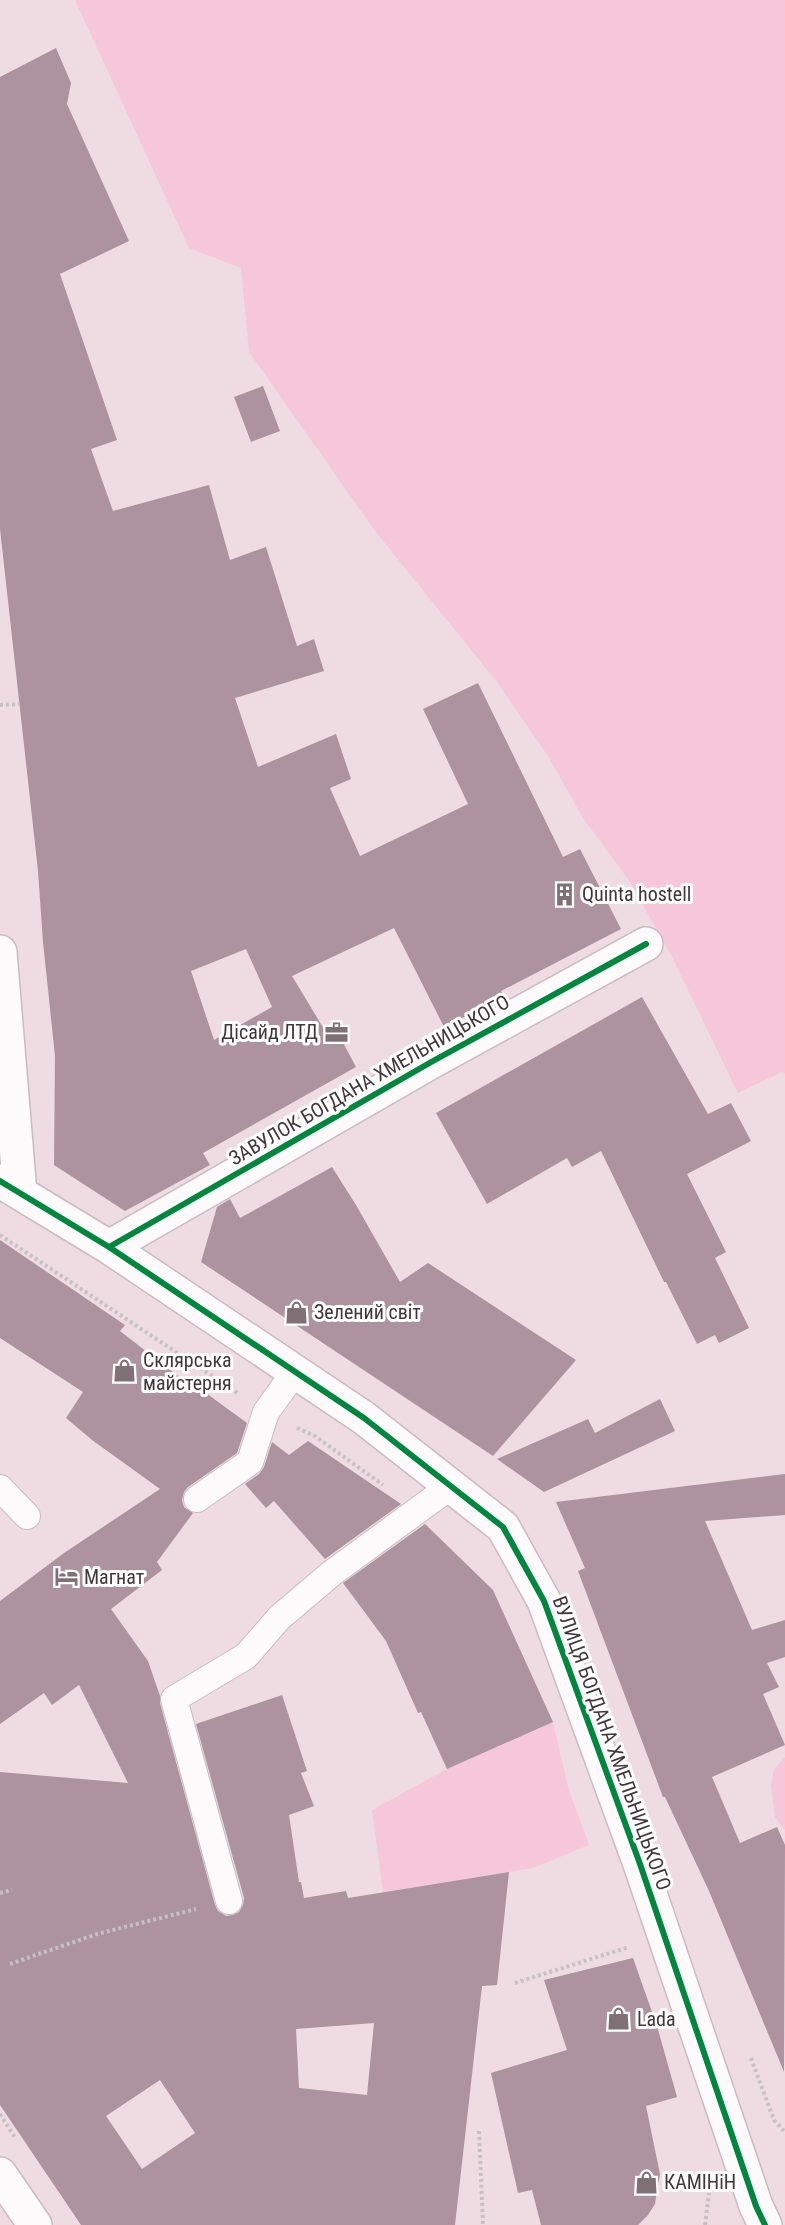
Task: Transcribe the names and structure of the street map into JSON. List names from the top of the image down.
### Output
{
  "streets": {
    "street": ["ЗАВУЛОК БОГДАНА ХМЕЛЬНИЦЬКОГО", "ВУЛИЦЯ БОГДАНА ХМЕЛЬНИЦЬКОГО"]
  },
  "crossings": [
    ["ЗАВУЛОК БОГДАНА ХМЕЛЬНИЦЬКОГО", "ВУЛИЦЯ БОГДАНА ХМЕЛЬНИЦЬКОГО"]
  ],
  "places": {
    "building": ["Quinta hostell"],
    "office": ["Дісайд ЛТД"],
    "shop": [
      "Зелений світ",
      "Склярська майстерня",
      "Lada",
      "КАМІНіН"
    ],
    "hotel": ["Магнат"]
  }
}
